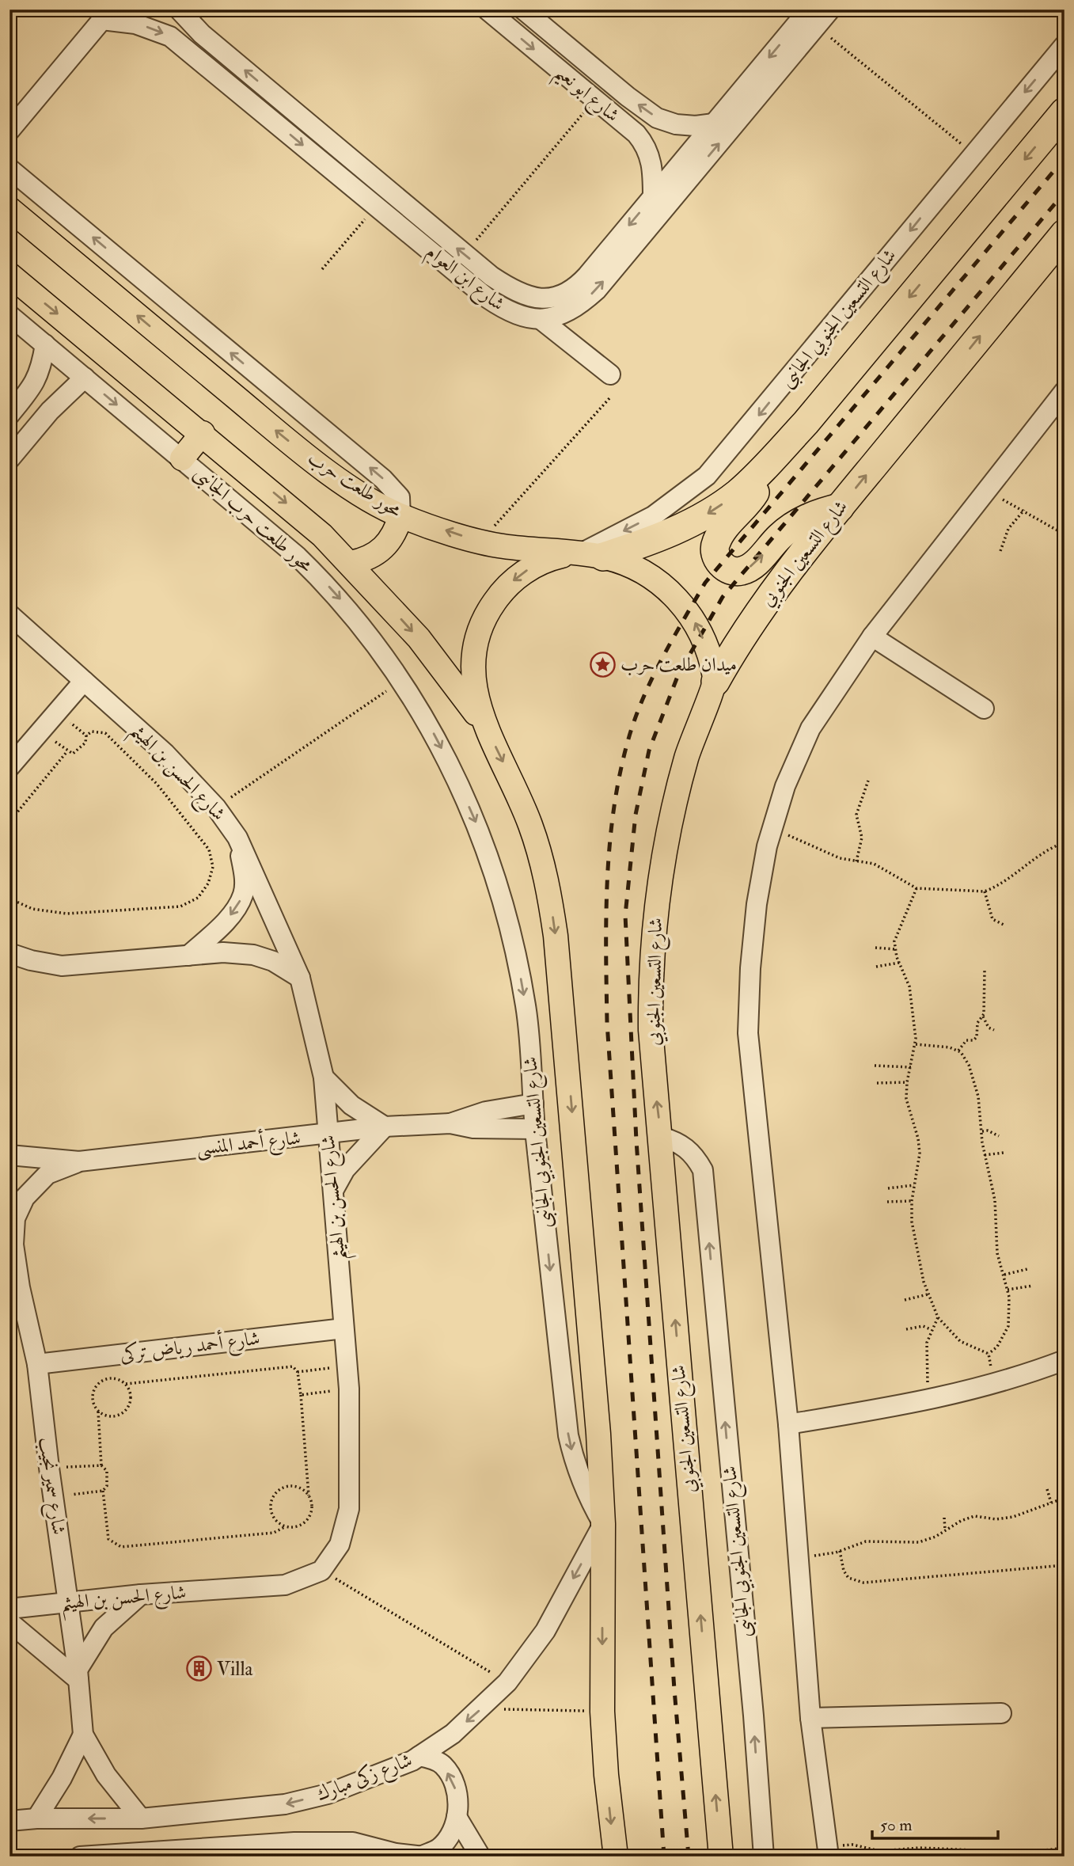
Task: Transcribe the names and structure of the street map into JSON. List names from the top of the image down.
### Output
{
  "streets": {
    "highway": ["شارع التسعين الجنوبي"],
    "main road": ["محور طلعت حرب"],
    "street": [
      "شارع ابو نعيم",
      "شارع ابن العوام",
      "شارع التسعين الجنوبي الجانبى",
      "محور طلعت حرب الجانبى",
      "شارع الحسن بن الهيثم",
      "شارع أحمد المنسى",
      "شارع أحمد رياض تركى",
      "شارع سمير نجيب",
      "شارع زكى مبارك"
    ]
  },
  "crossings": [
    ["شارع ابو نعيم", "شارع ابن العوام"],
    ["شارع التسعين الجنوبي الجانبى", "محور طلعت حرب"],
    ["شارع التسعين الجنوبي الجانبى", "محور طلعت حرب الجانبى"],
    ["شارع التسعين الجنوبي الجانبى", "شارع التسعين الجنوبي"],
    ["شارع التسعين الجنوبي الجانبى", "شارع أحمد المنسى"],
    ["شارع التسعين الجنوبي الجانبى", "شارع زكى مبارك"],
    ["محور طلعت حرب", "شارع التسعين الجنوبي"],
    ["شارع الحسن بن الهيثم", "شارع أحمد المنسى"],
    ["شارع الحسن بن الهيثم", "شارع أحمد رياض تركى"],
    ["شارع الحسن بن الهيثم", "شارع سمير نجيب"],
    ["شارع أحمد المنسى", "شارع سمير نجيب"],
    ["شارع أحمد رياض تركى", "شارع سمير نجيب"],
    ["شارع سمير نجيب", "شارع زكى مبارك"]
  ],
  "one_way": ["شارع التسعين الجنوبي", "شارع زكى مبارك"],
  "places": {
    "place": ["ميدان طلعت حرب"],
    "building": ["Villa"]
  },
  "scale_bar": "50 m"
}
